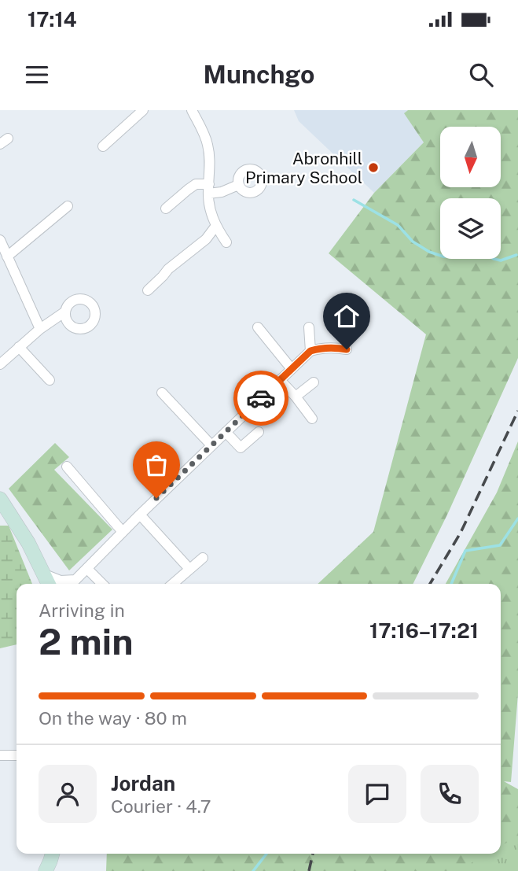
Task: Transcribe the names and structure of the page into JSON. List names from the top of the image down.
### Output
{
  "places": ["Abronhill Primary School"],
  "north": "bottom",
  "page": {
    "status": "17:14",
    "header": "Munchgo",
    "heading": ["2 min", "Arriving in", "17:16–17:21"],
    "panel": ["Jordan", "Courier · 4.7"],
    "bar": "On the way · 80 m"
  }
}
